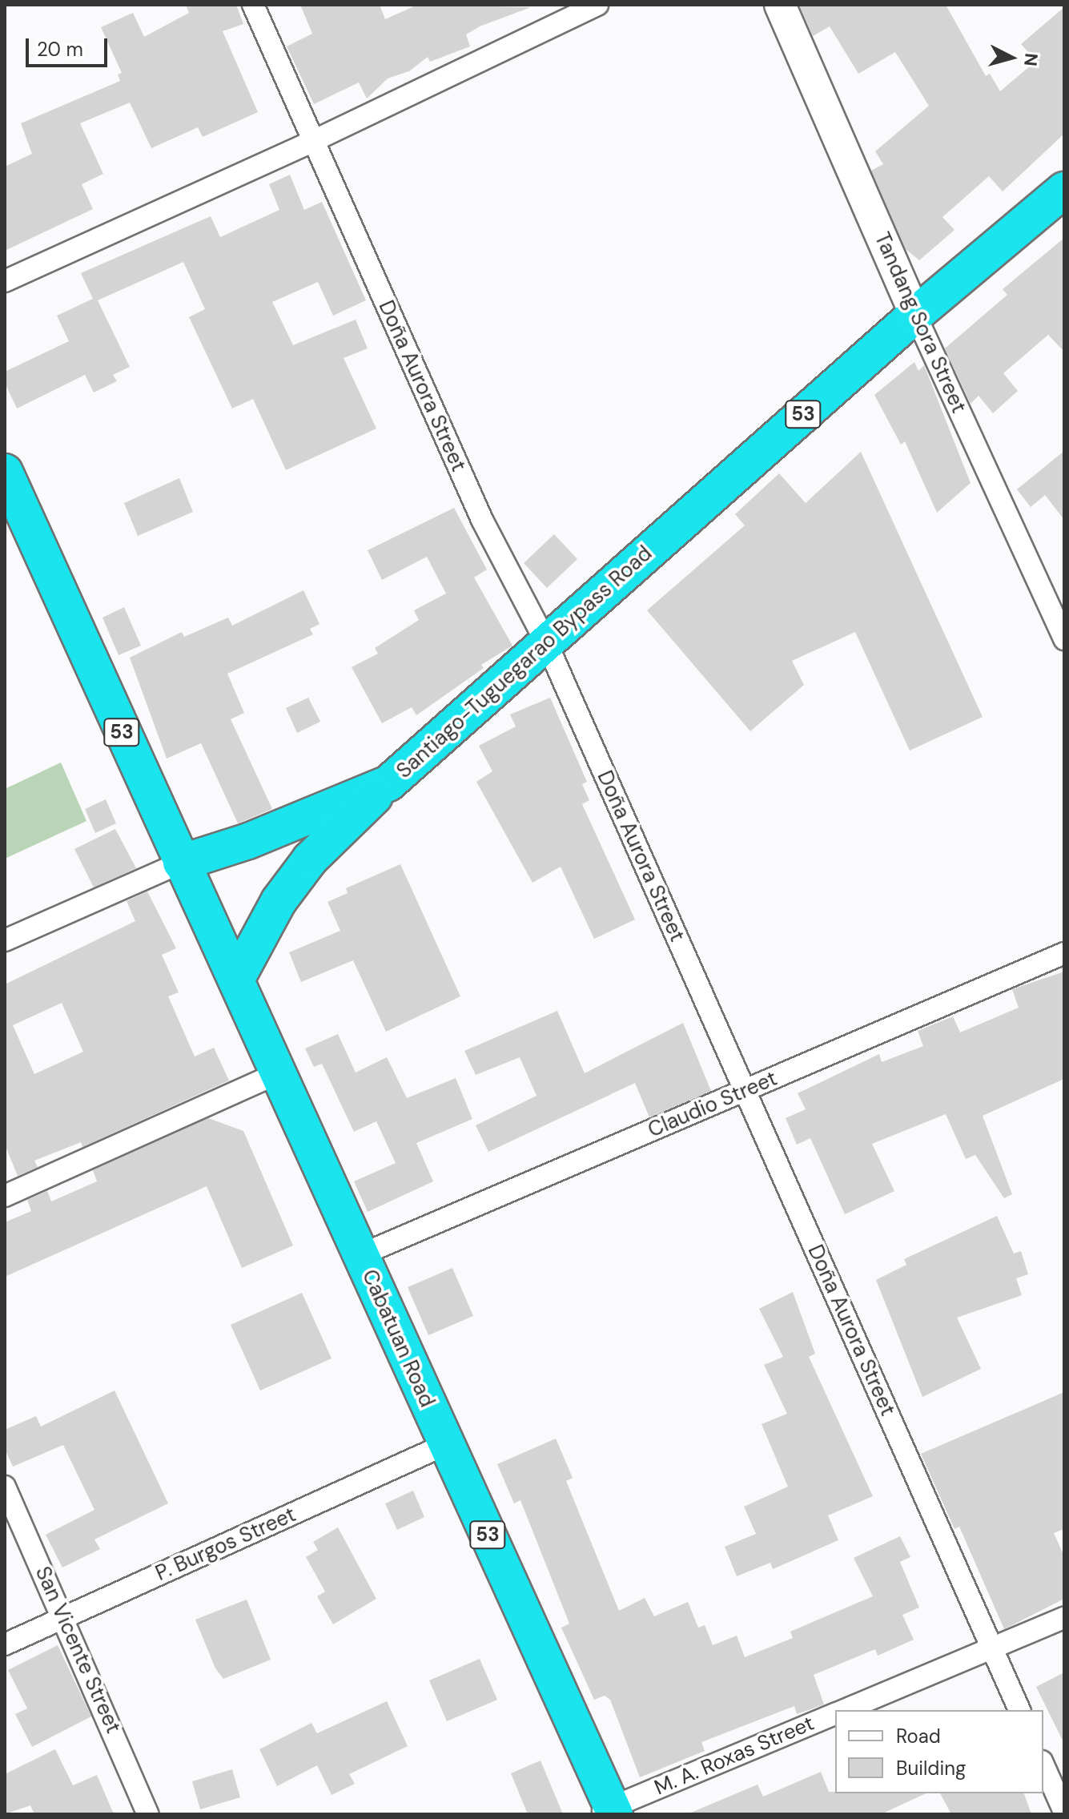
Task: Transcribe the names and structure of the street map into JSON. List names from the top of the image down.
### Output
{
  "streets": {
    "highway": ["53", "Santiago-Tuguegarao Bypass Road", "Cabatuan Road"],
    "street": [
      "Tandang Sora Street",
      "Doña Aurora Street",
      "Claudio Street",
      "P. Burgos Street",
      "San Vicente Street",
      "M. A. Roxas Street"
    ]
  },
  "crossings": [
    ["Tandang Sora Street", "Santiago-Tuguegarao Bypass Road"],
    ["Doña Aurora Street", "Santiago-Tuguegarao Bypass Road"],
    ["Doña Aurora Street", "Claudio Street"],
    ["Doña Aurora Street", "M. A. Roxas Street"],
    ["53", "Santiago-Tuguegarao Bypass Road"],
    ["53", "Cabatuan Road"],
    ["Santiago-Tuguegarao Bypass Road", "Cabatuan Road"],
    ["Claudio Street", "Cabatuan Road"],
    ["Cabatuan Road", "P. Burgos Street"],
    ["Cabatuan Road", "M. A. Roxas Street"],
    ["P. Burgos Street", "San Vicente Street"]
  ],
  "legend": ["Road", "Building"],
  "scale_bar": "20 m",
  "north": "right"
}
